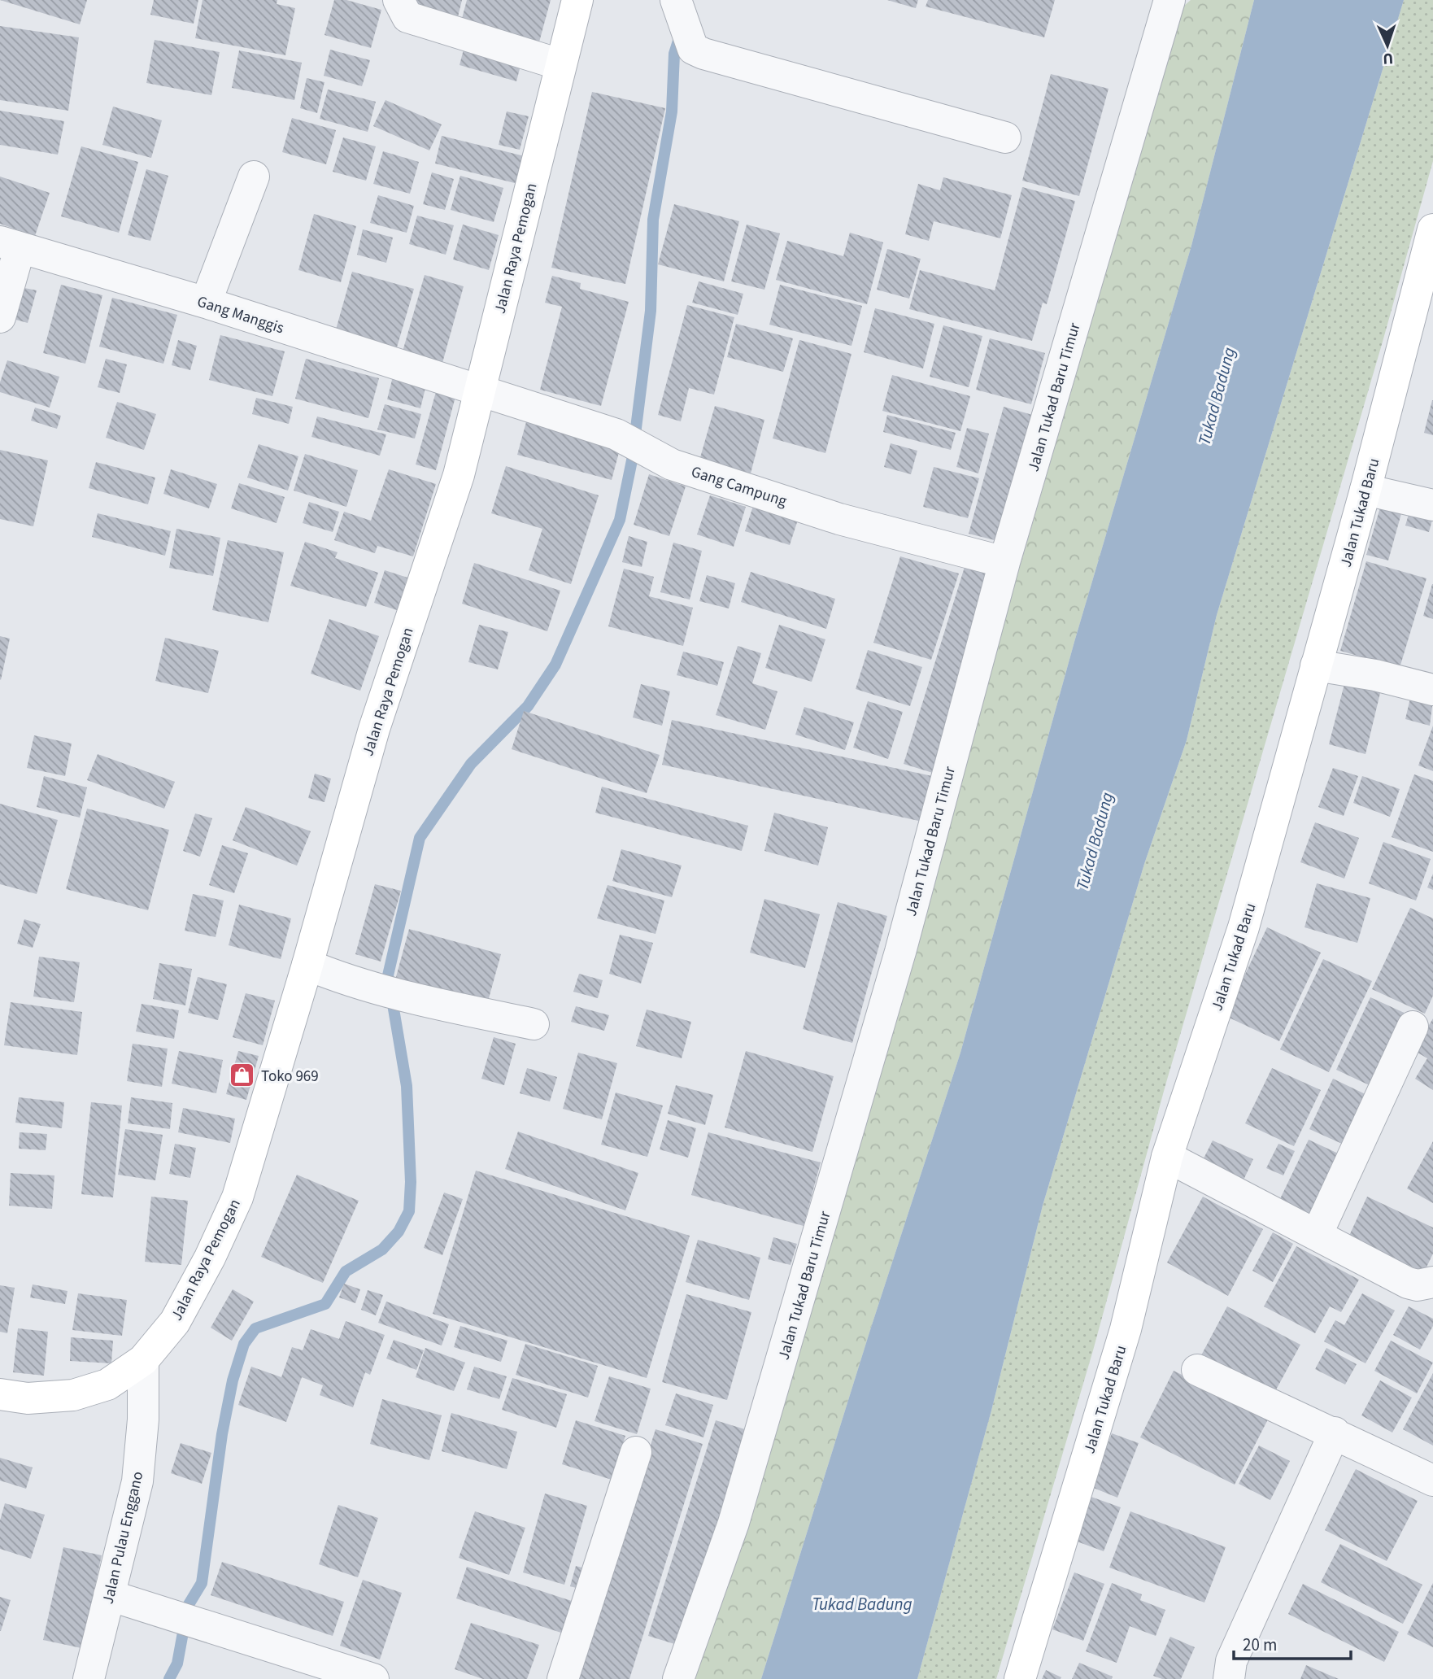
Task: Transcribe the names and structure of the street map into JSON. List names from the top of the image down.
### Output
{
  "streets": {
    "street": [
      "Jalan Raya Pemogan",
      "Gang Manggis",
      "Jalan Tukad Baru Timur",
      "Gang Campung",
      "Jalan Tukad Baru",
      "Jalan Pulau Enggano"
    ]
  },
  "crossings": [
    ["Jalan Raya Pemogan", "Gang Manggis"],
    ["Jalan Raya Pemogan", "Gang Campung"],
    ["Jalan Raya Pemogan", "Jalan Pulau Enggano"],
    ["Gang Manggis", "Gang Campung"],
    ["Jalan Tukad Baru Timur", "Gang Campung"]
  ],
  "water": ["Tukad Badung"],
  "places": {
    "shop": ["Toko 969"]
  },
  "scale_bar": "20 m",
  "north": "bottom"
}
